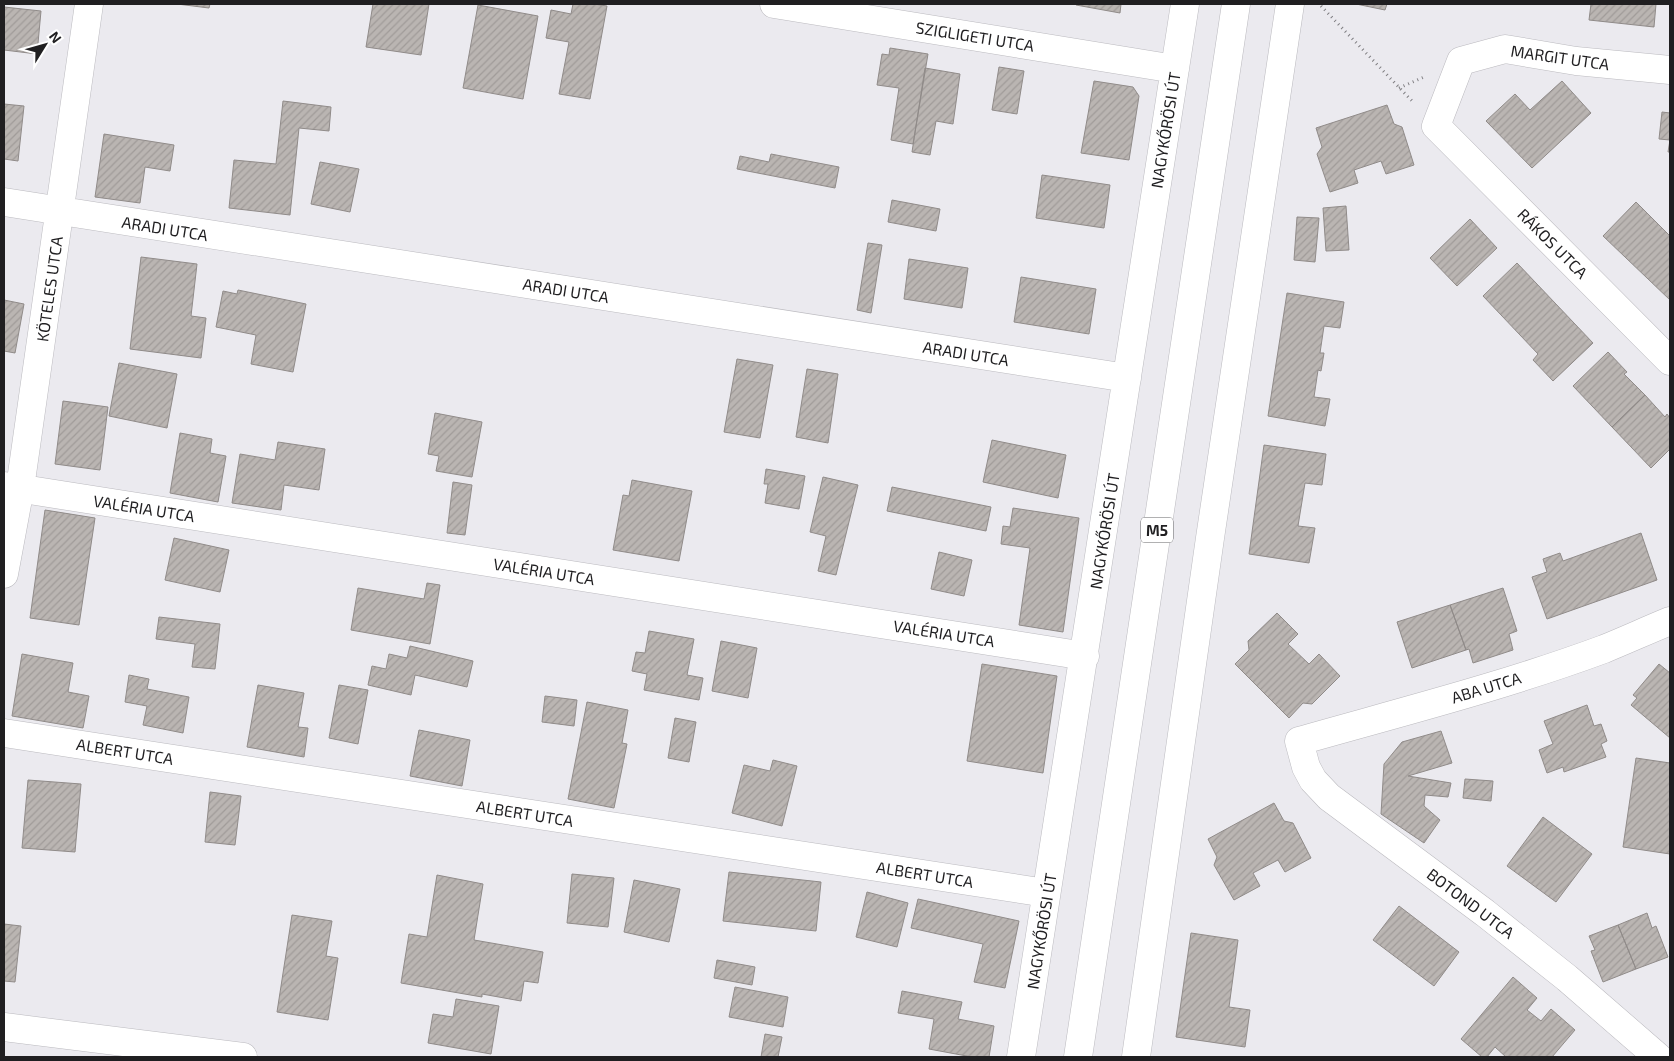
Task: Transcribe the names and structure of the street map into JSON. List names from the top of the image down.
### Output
{
  "streets": {
    "street": [
      "SZIGLIGETI UTCA",
      "MARGIT UTCA",
      "NAGYKŐRÖSI ÚT",
      "ARADI UTCA",
      "RÁKOS UTCA",
      "KÖTELES UTCA",
      "VALÉRIA UTCA",
      "M5",
      "ABA UTCA",
      "ALBERT UTCA",
      "BOTOND UTCA"
    ]
  },
  "crossings": [
    ["SZIGLIGETI UTCA", "NAGYKŐRÖSI ÚT"],
    ["MARGIT UTCA", "RÁKOS UTCA"],
    ["NAGYKŐRÖSI ÚT", "ARADI UTCA"],
    ["NAGYKŐRÖSI ÚT", "VALÉRIA UTCA"],
    ["NAGYKŐRÖSI ÚT", "ALBERT UTCA"],
    ["ARADI UTCA", "KÖTELES UTCA"],
    ["KÖTELES UTCA", "VALÉRIA UTCA"],
    ["ABA UTCA", "BOTOND UTCA"]
  ],
  "north": "top right"
}
